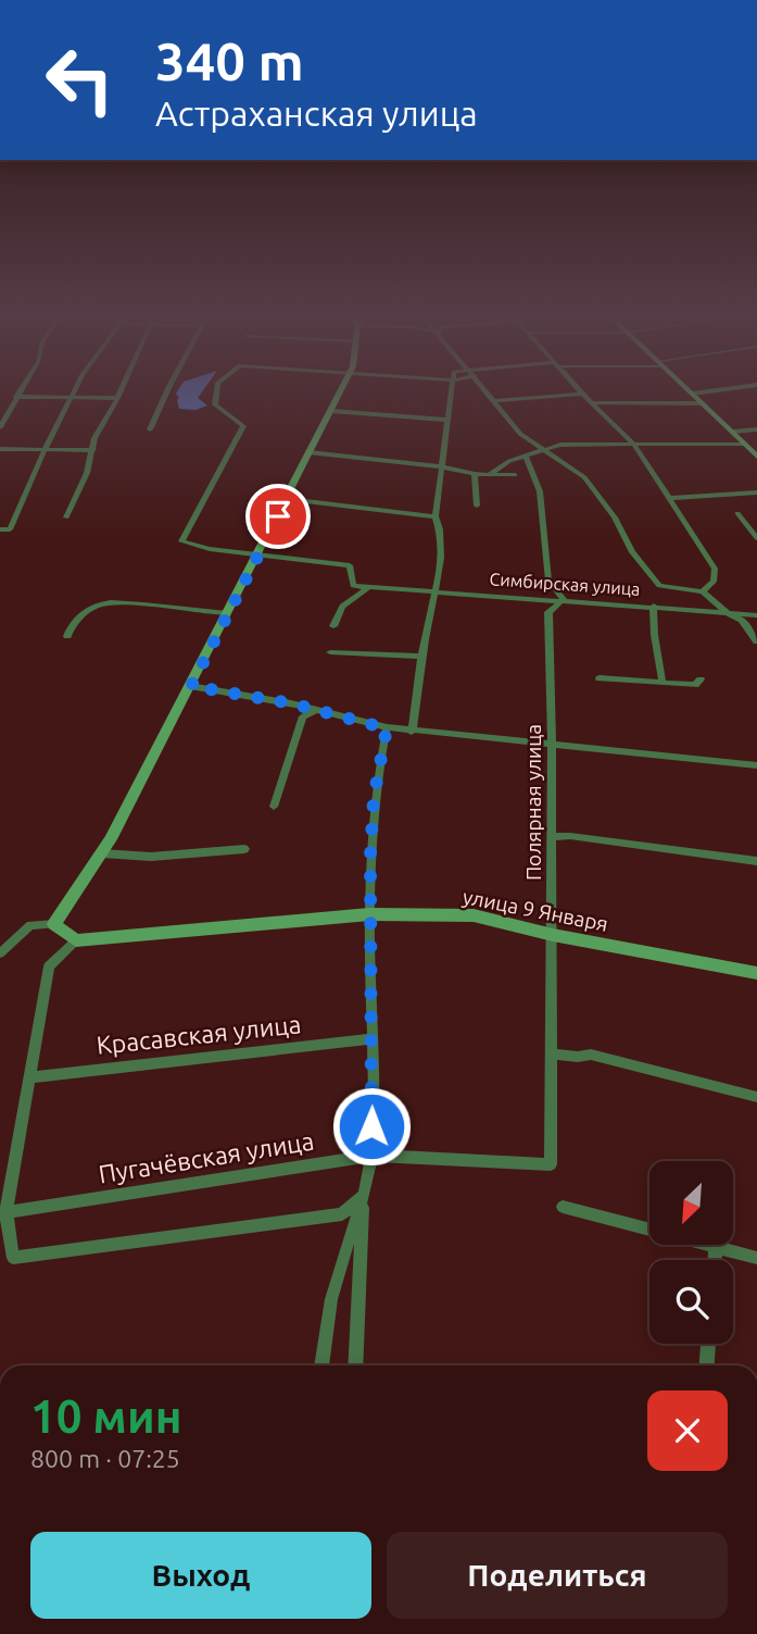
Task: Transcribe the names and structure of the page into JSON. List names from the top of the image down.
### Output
{
  "streets": {
    "street": [
      "Симбирская улица",
      "Полярная улица",
      "улица 9 Января",
      "Красавская улица",
      "Пугачёвская улица"
    ]
  },
  "crossings": [
    ["Симбирская улица", "Полярная улица"],
    ["Полярная улица", "улица 9 Января"],
    ["Полярная улица", "Пугачёвская улица"]
  ],
  "north": "bottom left",
  "page": {
    "turn": ["340 m", "Астраханская улица"],
    "heading": ["10 мин", "800 m · 07:25"],
    "buttons": ["Выход", "Поделиться"]
  }
}
